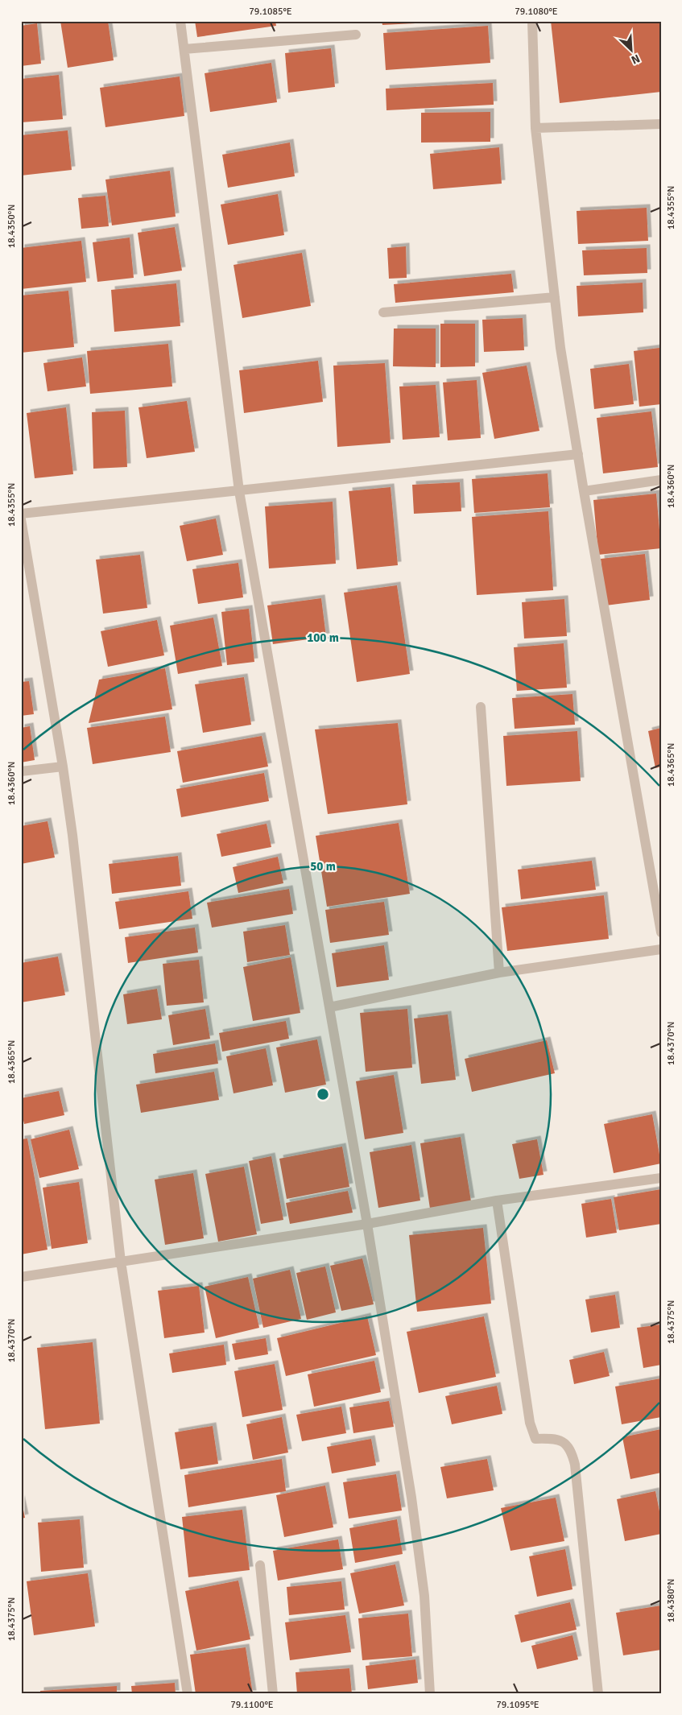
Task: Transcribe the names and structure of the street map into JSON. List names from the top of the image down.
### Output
{
  "north": "bottom right",
  "coordinates": [
    "79.1085°E",
    "79.1080°E",
    "18.4355°N",
    "18.4350°N",
    "18.4360°N",
    "18.4365°N",
    "18.4370°N",
    "18.4375°N",
    "18.4380°N",
    "79.1100°E",
    "79.1095°E"
  ],
  "rings": ["100 m", "50 m"]
}
